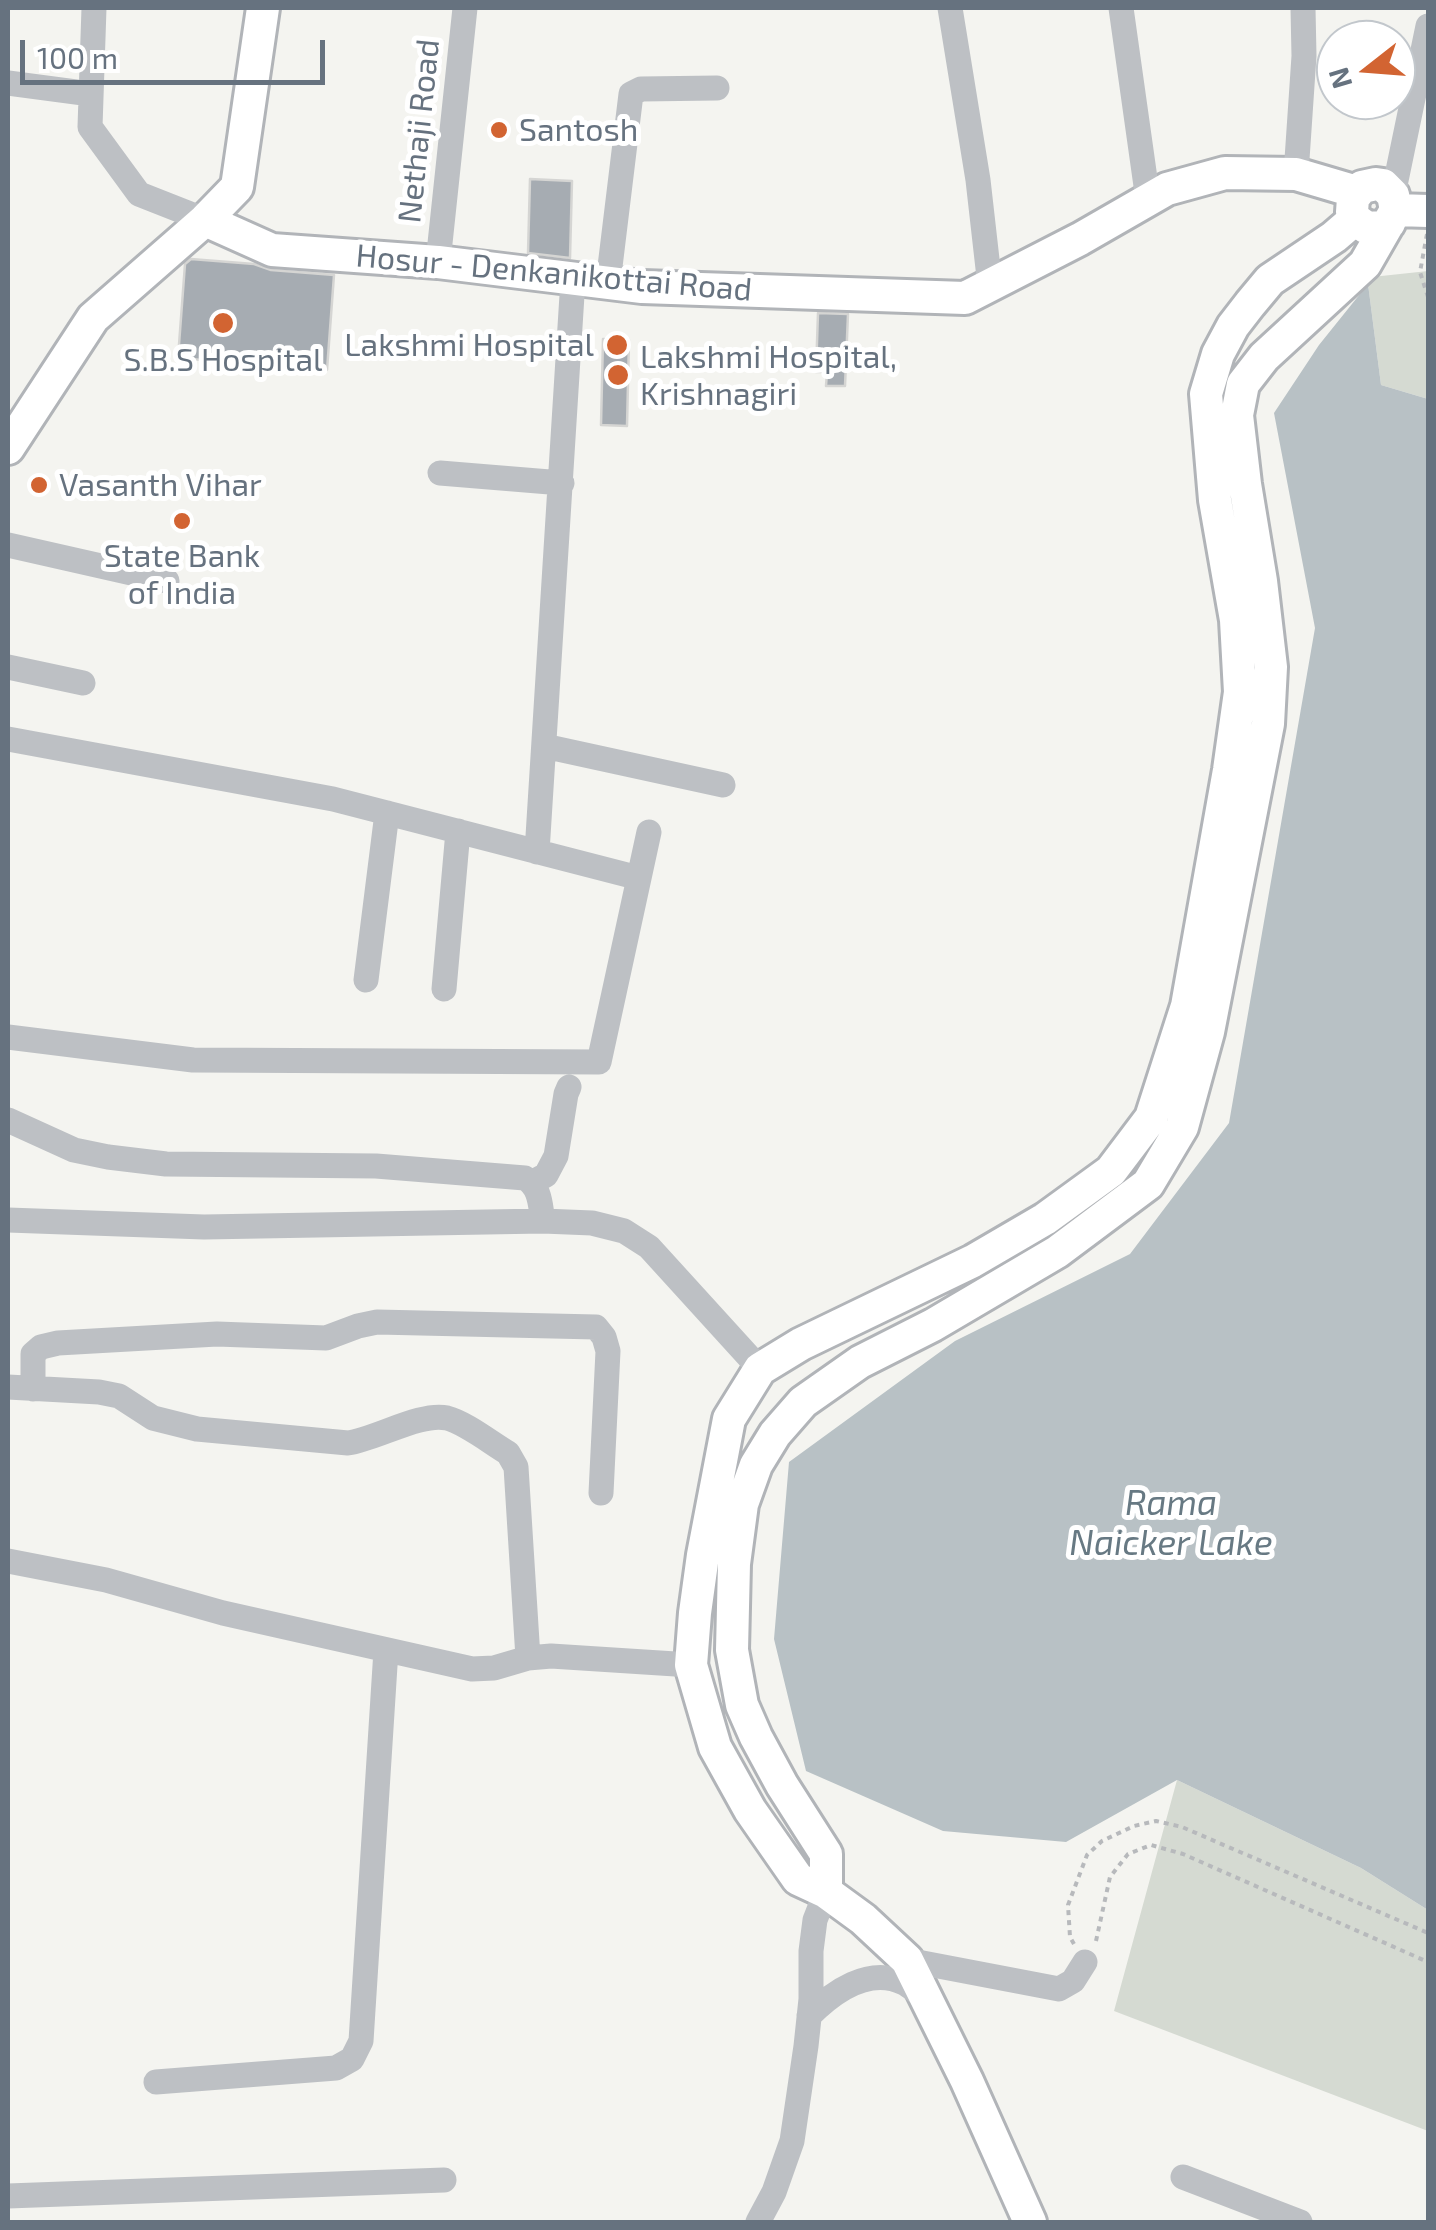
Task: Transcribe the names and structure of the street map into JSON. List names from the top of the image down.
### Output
{
  "streets": {
    "main road": ["Hosur - Denkanikottai Road"],
    "street": ["Nethaji Road"]
  },
  "crossings": [
    ["Nethaji Road", "Hosur - Denkanikottai Road"]
  ],
  "water": ["Rama Naicker Lake"],
  "places": [
    "Santosh",
    "S.B.S Hospital",
    "Lakshmi Hospital",
    "Lakshmi Hospital, Krishnagiri",
    "Vasanth Vihar",
    "State Bank of India"
  ],
  "scale_bar": "100 m",
  "north": "left"
}
